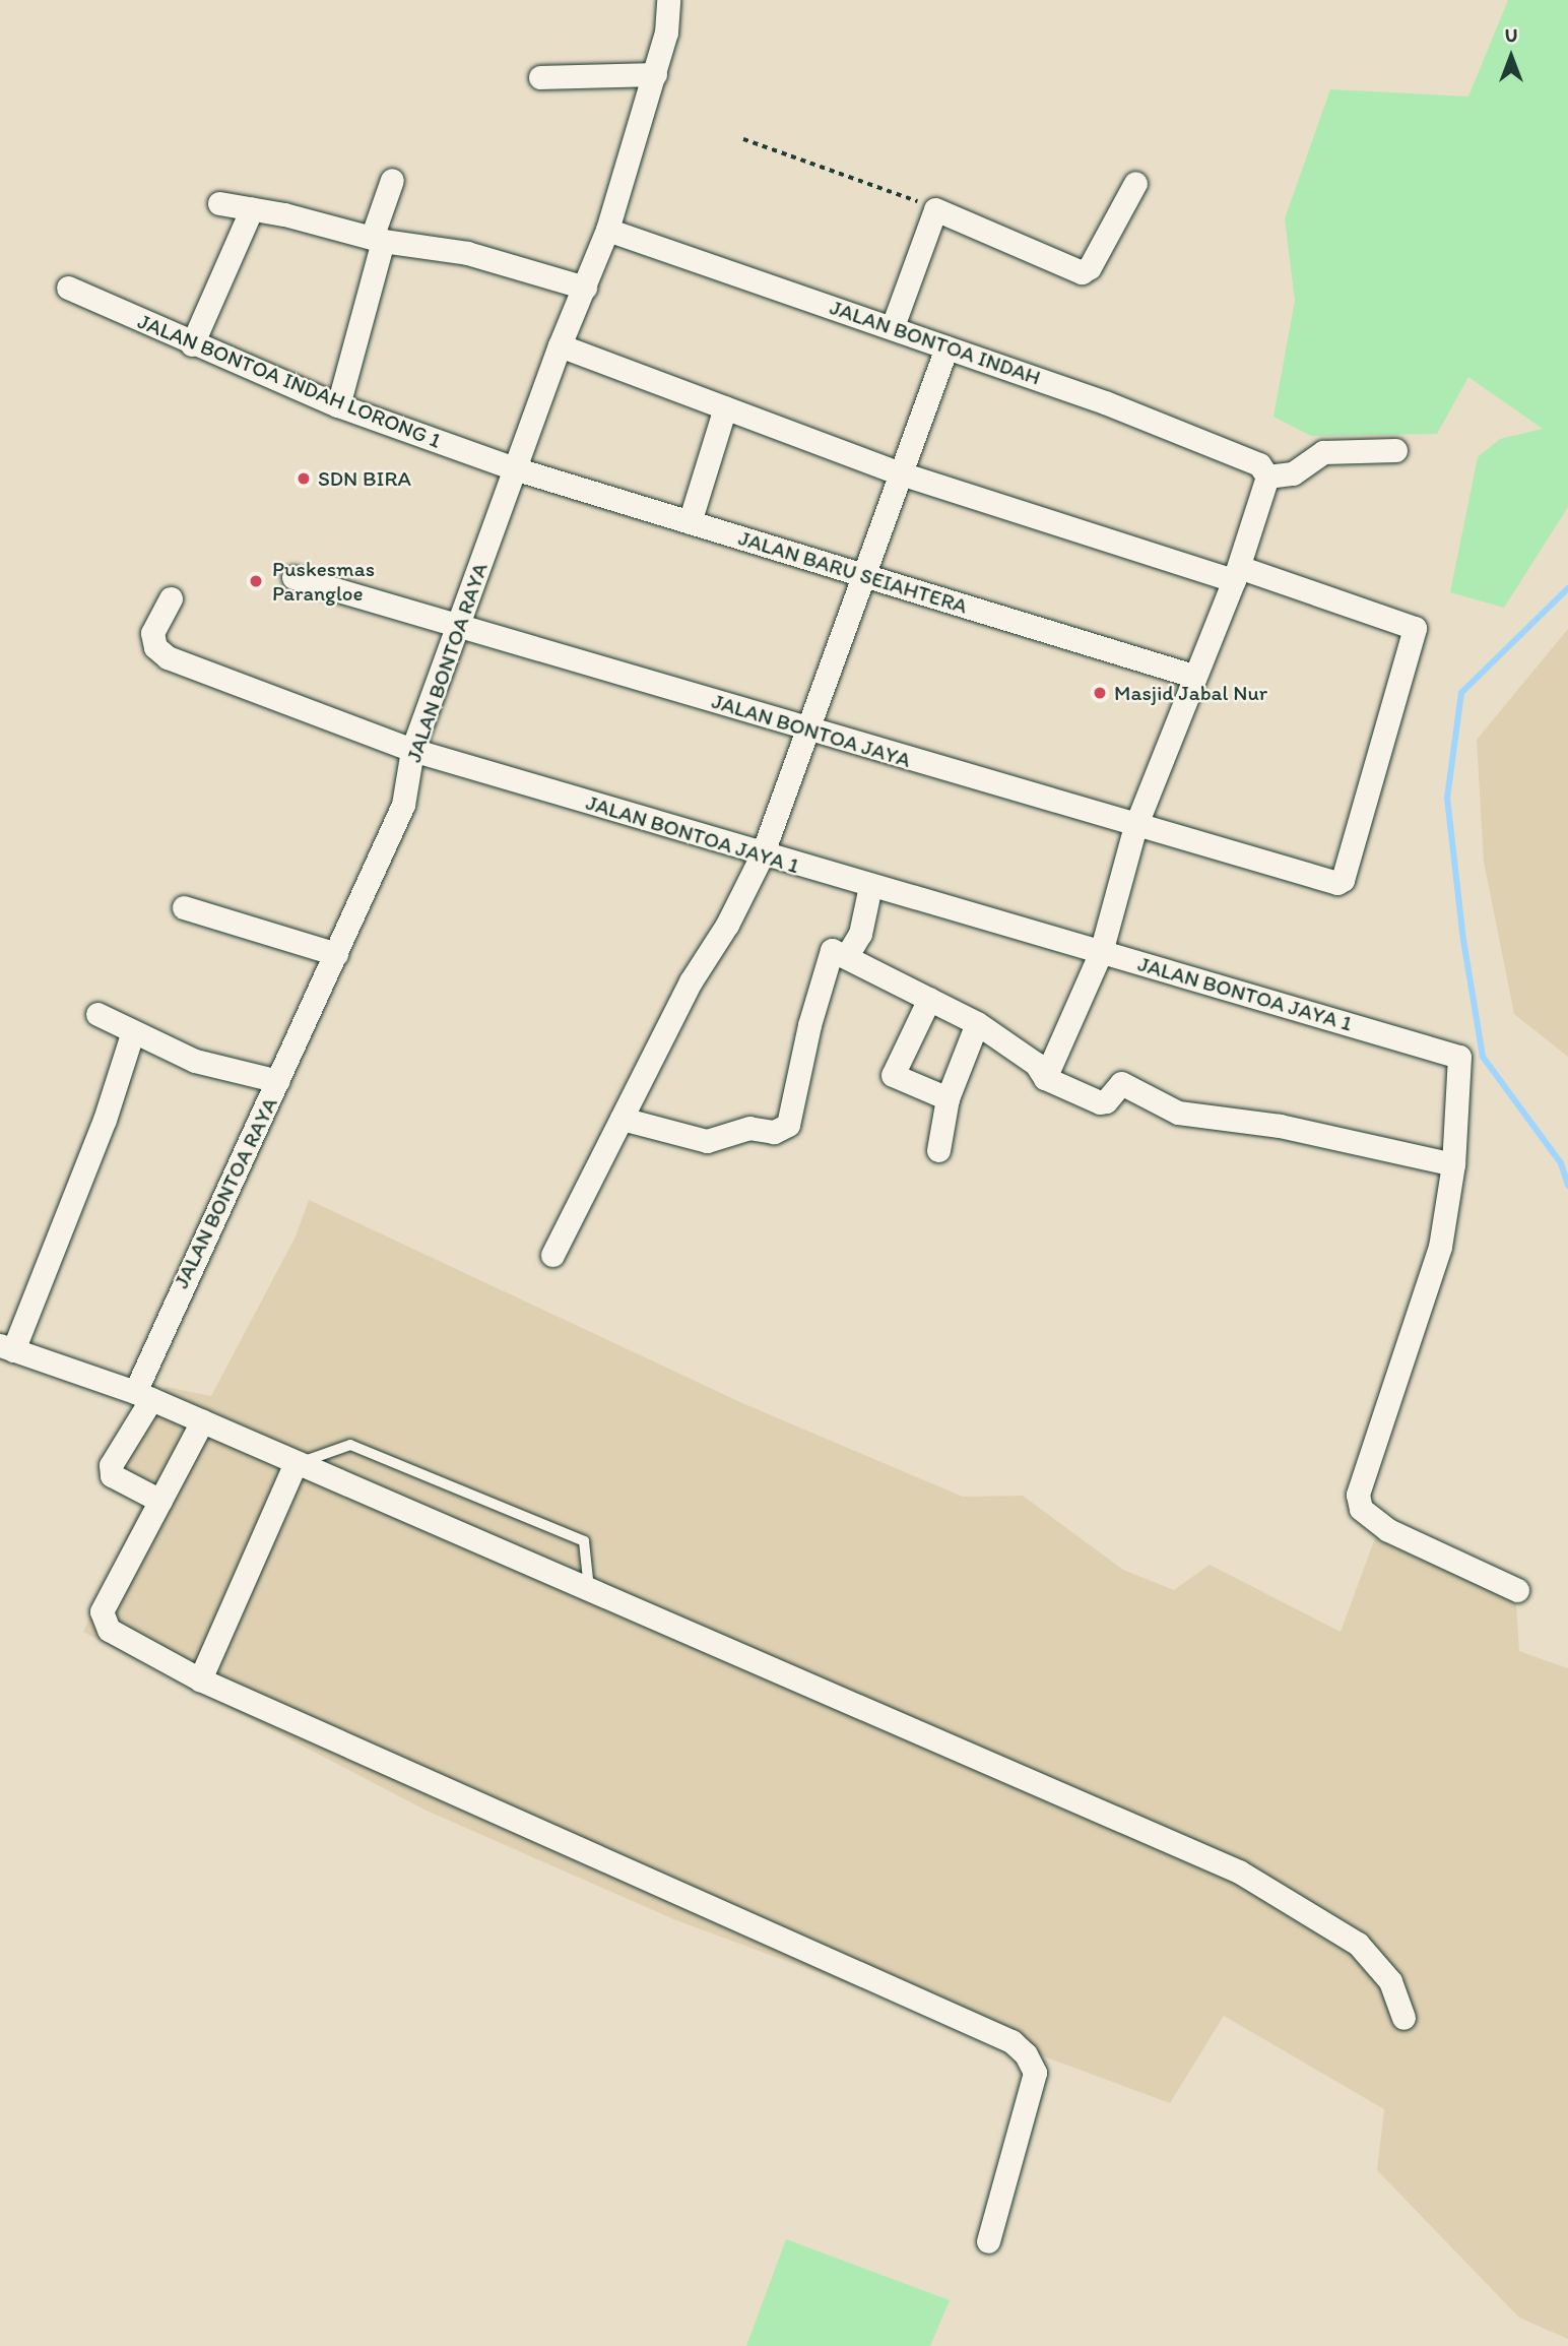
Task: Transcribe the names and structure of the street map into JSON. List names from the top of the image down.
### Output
{
  "streets": {
    "street": [
      "JALAN BONTOA INDAH",
      "JALAN BONTOA INDAH LORONG 1",
      "JALAN BARU SEIAHTERA",
      "JALAN BONTOA RAYA",
      "JALAN BONTOA JAYA",
      "JALAN BONTOA JAYA 1"
    ]
  },
  "crossings": [
    ["JALAN BONTOA INDAH", "JALAN BONTOA RAYA"],
    ["JALAN BONTOA INDAH LORONG 1", "JALAN BARU SEIAHTERA"],
    ["JALAN BONTOA INDAH LORONG 1", "JALAN BONTOA RAYA"],
    ["JALAN BARU SEIAHTERA", "JALAN BONTOA RAYA"],
    ["JALAN BONTOA RAYA", "JALAN BONTOA JAYA"],
    ["JALAN BONTOA RAYA", "JALAN BONTOA JAYA 1"]
  ],
  "places": ["SDN BIRA", "Puskesmas Parangloe", "Masjid Jabal Nur"],
  "north": "top"
}
